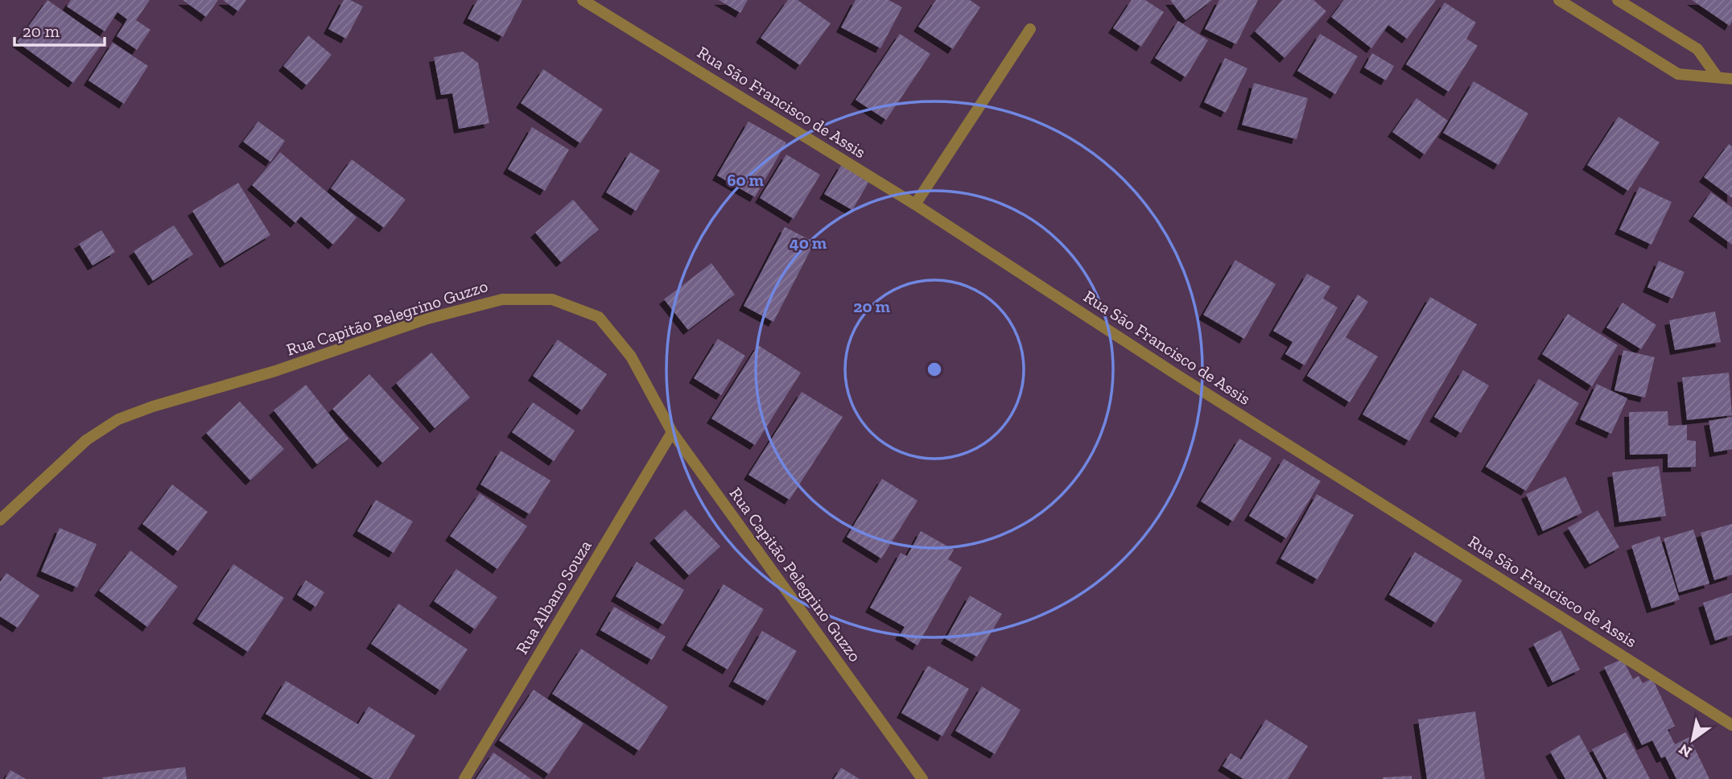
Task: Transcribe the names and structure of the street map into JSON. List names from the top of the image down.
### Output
{
  "streets": {
    "street": ["Rua São Francisco de Assis", "Rua Capitão Pelegrino Guzzo", "Rua Albano Souza"]
  },
  "crossings": [
    ["Rua Capitão Pelegrino Guzzo", "Rua Albano Souza"]
  ],
  "scale_bar": "20 m",
  "north": "bottom left",
  "rings": ["60 m", "40 m", "20 m"]
}
